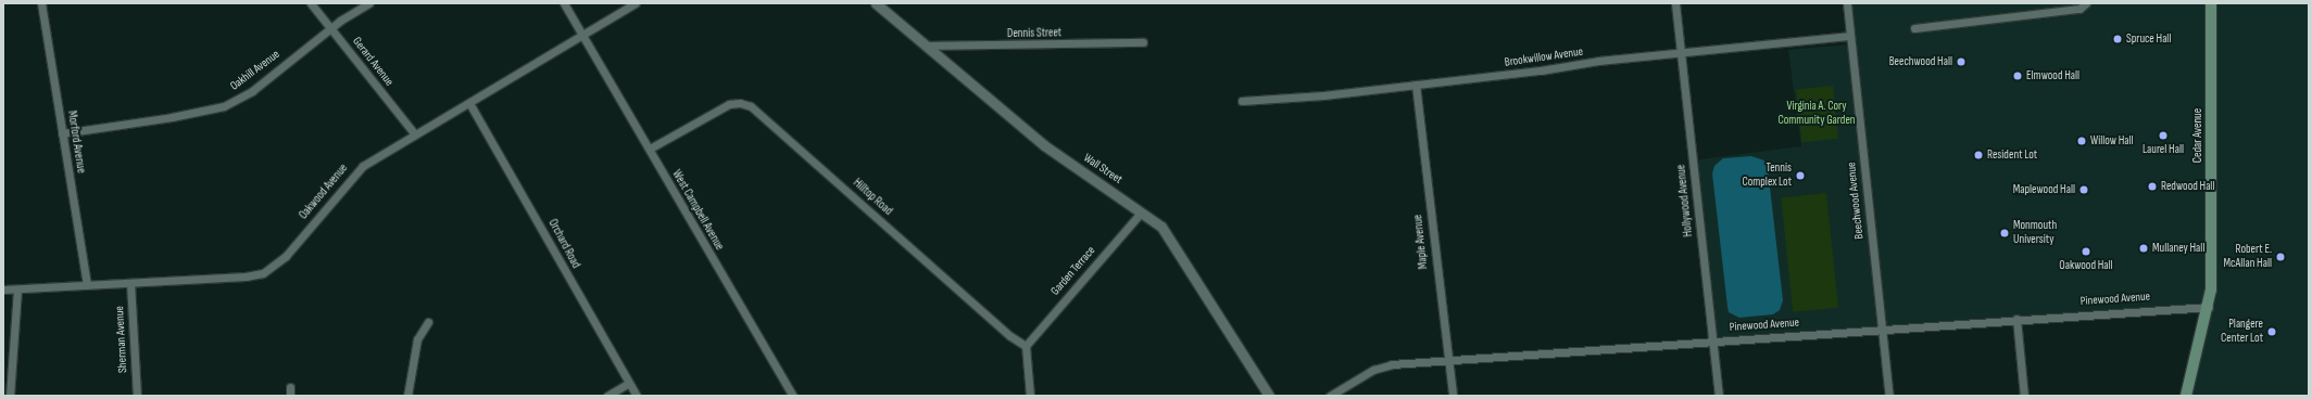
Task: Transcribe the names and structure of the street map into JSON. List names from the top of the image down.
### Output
{
  "streets": {
    "main road": ["Cedar Avenue"],
    "street": [
      "Dennis Street",
      "Brookwillow Avenue",
      "Gerard Avenue",
      "Oakhill Avenue",
      "Morford Avenue",
      "Wall Street",
      "Oakwood Avenue",
      "Hilltop Road",
      "Hollywood Avenue",
      "Beechwood Avenue",
      "West Campbell Avenue",
      "Maple Avenue",
      "Orchard Road",
      "Garden Terrace",
      "Pinewood Avenue",
      "Sherman Avenue"
    ]
  },
  "crossings": [
    ["Dennis Street", "Wall Street"],
    ["Brookwillow Avenue", "Hollywood Avenue"],
    ["Brookwillow Avenue", "Beechwood Avenue"],
    ["Brookwillow Avenue", "Maple Avenue"],
    ["Gerard Avenue", "Oakhill Avenue"],
    ["Gerard Avenue", "Oakwood Avenue"],
    ["Oakhill Avenue", "Morford Avenue"],
    ["Cedar Avenue", "Pinewood Avenue"],
    ["Morford Avenue", "Oakwood Avenue"],
    ["Wall Street", "Garden Terrace"],
    ["Oakwood Avenue", "West Campbell Avenue"],
    ["Oakwood Avenue", "Orchard Road"],
    ["Oakwood Avenue", "Sherman Avenue"],
    ["Hilltop Road", "West Campbell Avenue"],
    ["Hilltop Road", "Garden Terrace"],
    ["Hollywood Avenue", "Pinewood Avenue"],
    ["Beechwood Avenue", "Pinewood Avenue"],
    ["Maple Avenue", "Pinewood Avenue"]
  ],
  "parks": ["Virginia A. Cory Community Garden"],
  "places": [
    "Spruce Hall",
    "Beechwood Hall",
    "Elmwood Hall",
    "Laurel Hall",
    "Willow Hall",
    "Resident Lot",
    "Tennis Complex Lot",
    "Redwood Hall",
    "Maplewood Hall",
    "Monmouth University",
    "Mullaney Hall",
    "Oakwood Hall",
    "Robert E. McAllan Hall",
    "Plangere Center Lot"
  ]
}
